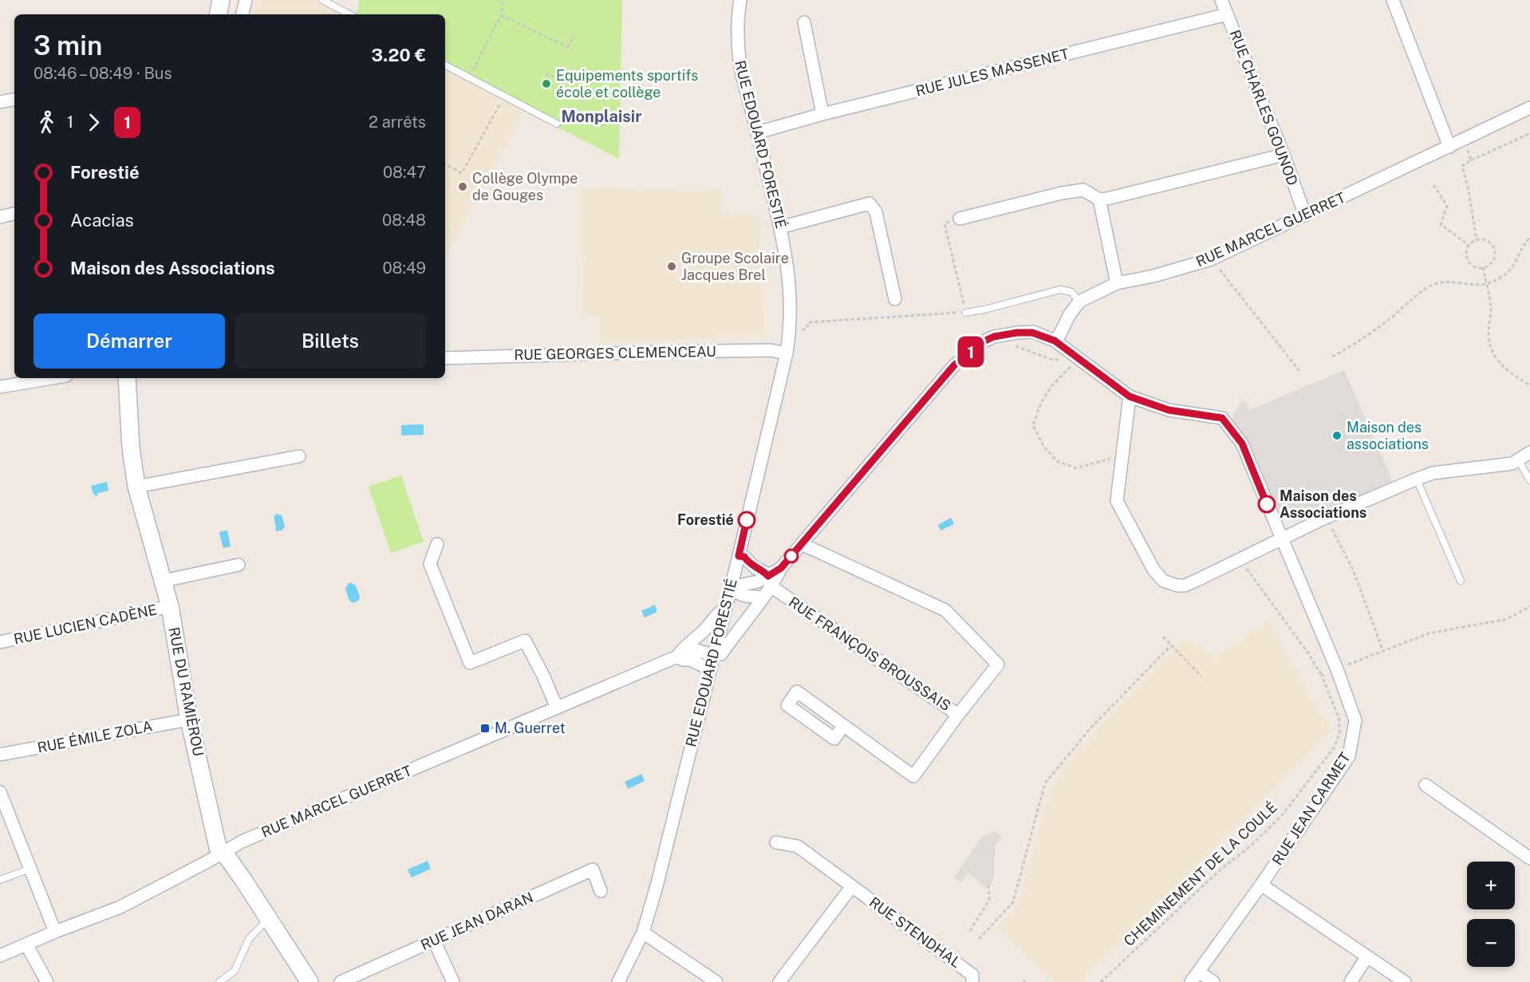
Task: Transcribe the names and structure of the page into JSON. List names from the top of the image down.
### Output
{
  "streets": {
    "street": [
      "RUE JULES MASSENET",
      "RUE CHARLES GOUNOD",
      "RUE EDOUARD FORESTIÉ",
      "RUE MARCEL GUERRET",
      "RUE GEORGES CLEMENCEAU",
      "RUE LUCIEN CADÈNE",
      "RUE FRANÇOIS BROUSSAIS",
      "RUE DU RAMIÈROU",
      "RUE ÉMILE ZOLA",
      "RUE JEAN CARMET",
      "RUE JEAN DARAN",
      "RUE STENDHAL"
    ],
    "path": ["CHEMINEMENT DE LA COULÉ"]
  },
  "crossings": [
    ["RUE JULES MASSENET", "RUE CHARLES GOUNOD"],
    ["RUE JULES MASSENET", "RUE EDOUARD FORESTIÉ"],
    ["RUE CHARLES GOUNOD", "RUE MARCEL GUERRET"],
    ["RUE EDOUARD FORESTIÉ", "RUE MARCEL GUERRET"],
    ["RUE EDOUARD FORESTIÉ", "RUE GEORGES CLEMENCEAU"],
    ["RUE MARCEL GUERRET", "RUE DU RAMIÈROU"],
    ["RUE LUCIEN CADÈNE", "RUE DU RAMIÈROU"],
    ["RUE DU RAMIÈROU", "RUE ÉMILE ZOLA"]
  ],
  "districts": ["Monplaisir"],
  "places": {
    "other": [
      "Equipements sportifs école et collège",
      "Collège Olympe de Gouges",
      "Groupe Scolaire Jacques Brel",
      "Maison des associations",
      "Maison des Associations",
      "Forestié"
    ],
    "transit": ["M. Guerret"]
  },
  "lines": ["bus line 1"],
  "page": {
    "on_map": "1",
    "heading": ["3 min", "08:46 – 08:49 · Bus", "3.20 €"],
    "legs": ["1", "1", "2 arrêts"],
    "list": [
      {
        "name": "Forestié",
        "value": "08:47"
      },
      {
        "name": "Acacias",
        "value": "08:48"
      },
      {
        "name": "Maison des Associations",
        "value": "08:49"
      }
    ],
    "buttons": ["Démarrer", "Billets"],
    "map_buttons": ["+", "−"]
  }
}
